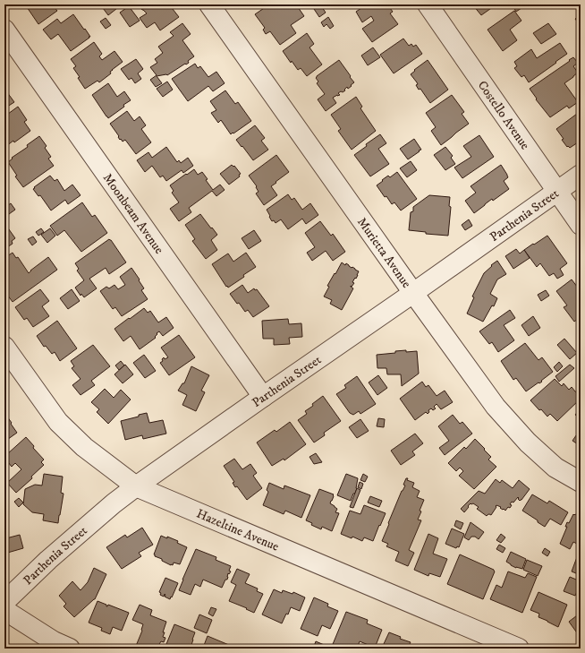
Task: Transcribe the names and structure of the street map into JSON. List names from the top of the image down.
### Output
{
  "streets": {
    "street": [
      "Costello Avenue",
      "Moonbeam Avenue",
      "Parthenia Street",
      "Murietta Avenue",
      "Hazeltine Avenue"
    ]
  },
  "crossings": [
    ["Costello Avenue", "Parthenia Street"],
    ["Moonbeam Avenue", "Parthenia Street"],
    ["Parthenia Street", "Murietta Avenue"],
    ["Parthenia Street", "Hazeltine Avenue"]
  ]
}
